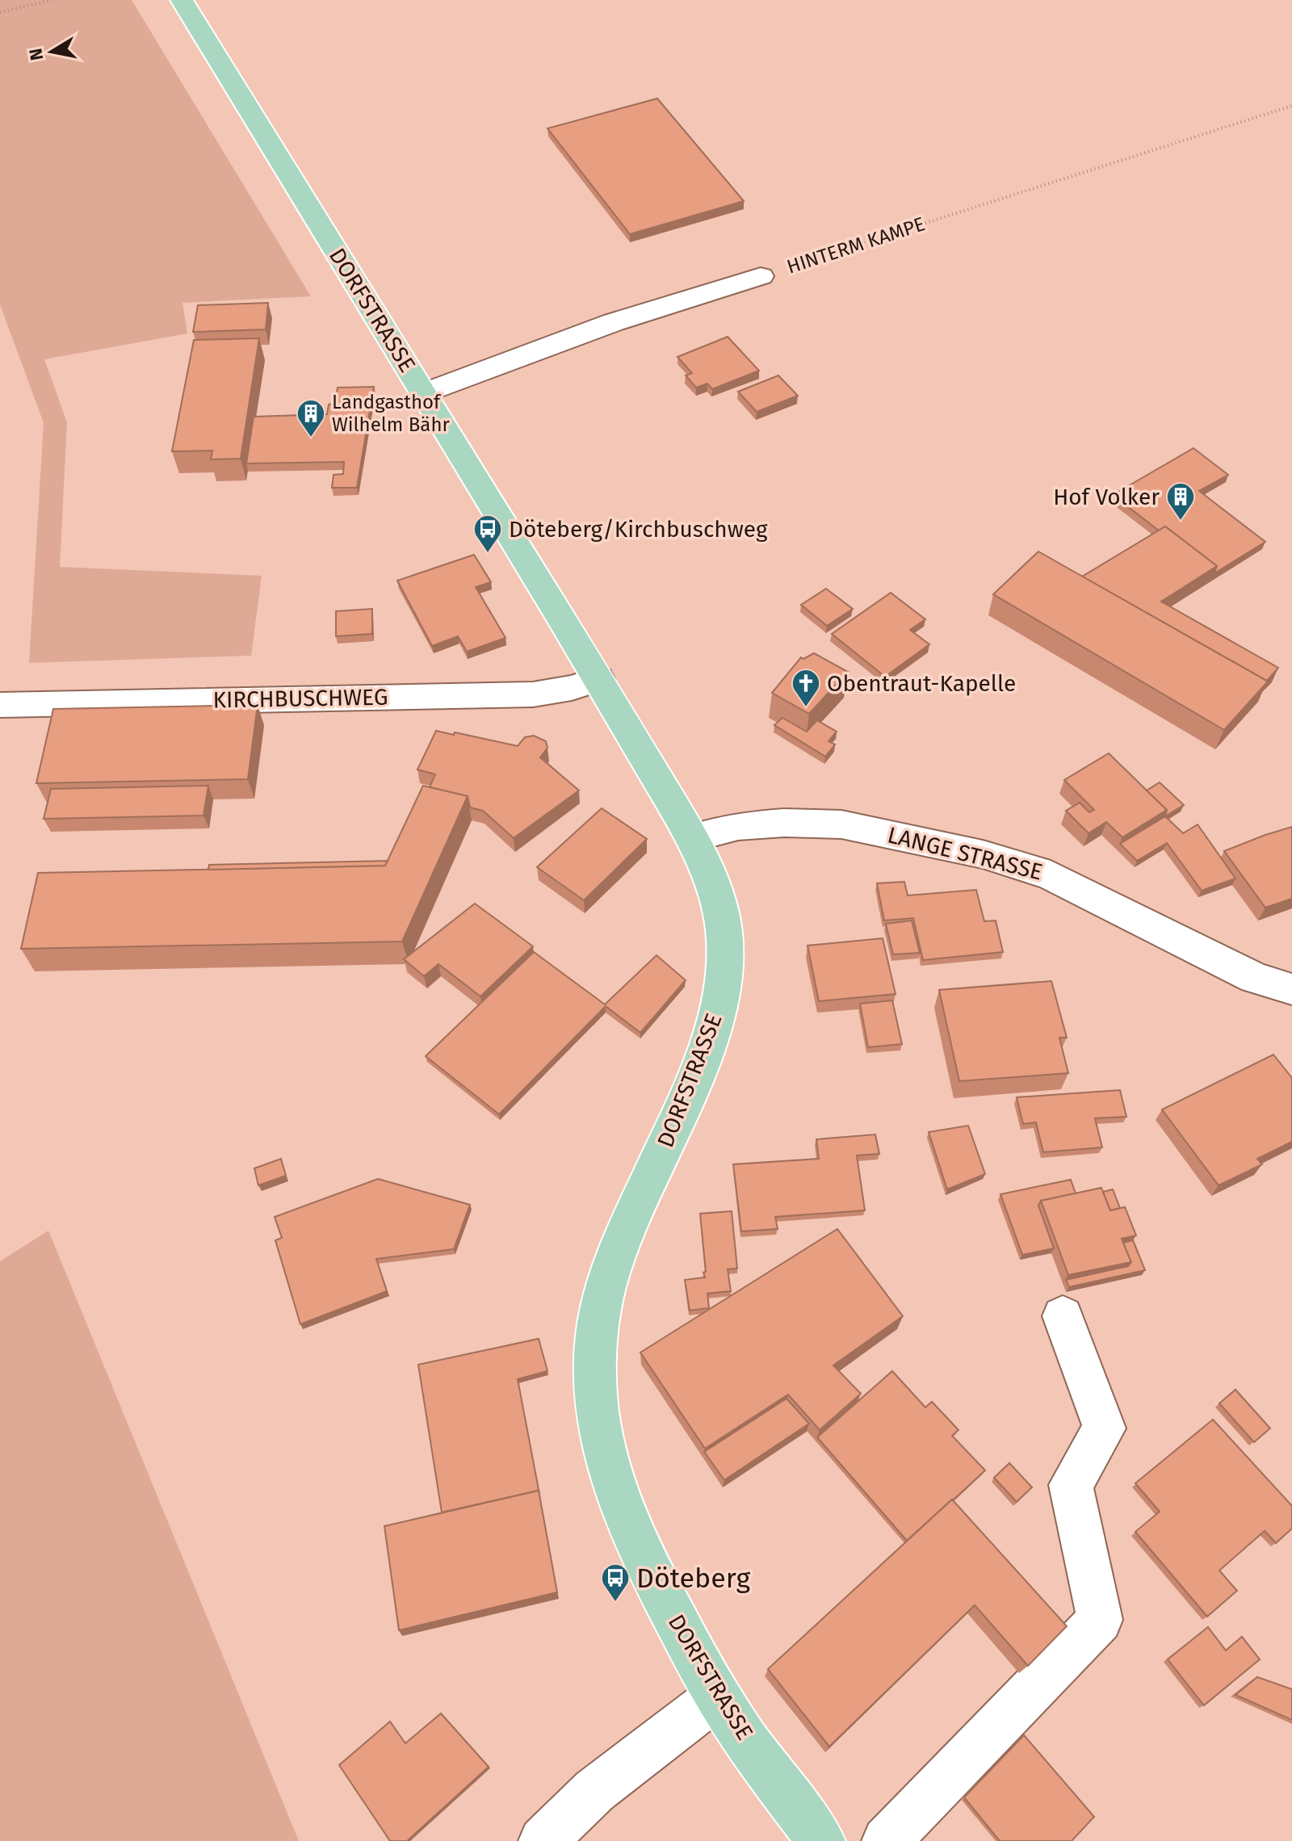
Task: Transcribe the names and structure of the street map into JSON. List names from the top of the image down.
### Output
{
  "streets": {
    "main road": ["DORFSTRASSE"],
    "street": ["HINTERM KAMPE", "KIRCHBUSCHWEG", "LANGE STRASSE"]
  },
  "crossings": [
    ["HINTERM KAMPE", "DORFSTRASSE"],
    ["DORFSTRASSE", "KIRCHBUSCHWEG"],
    ["DORFSTRASSE", "LANGE STRASSE"]
  ],
  "places": {
    "building": ["Landgasthof Wilhelm Bähr", "Hof Volker"],
    "bus stop": ["Döteberg/Kirchbuschweg", "Döteberg"],
    "church": ["Obentraut-Kapelle"]
  },
  "north": "left"
}
